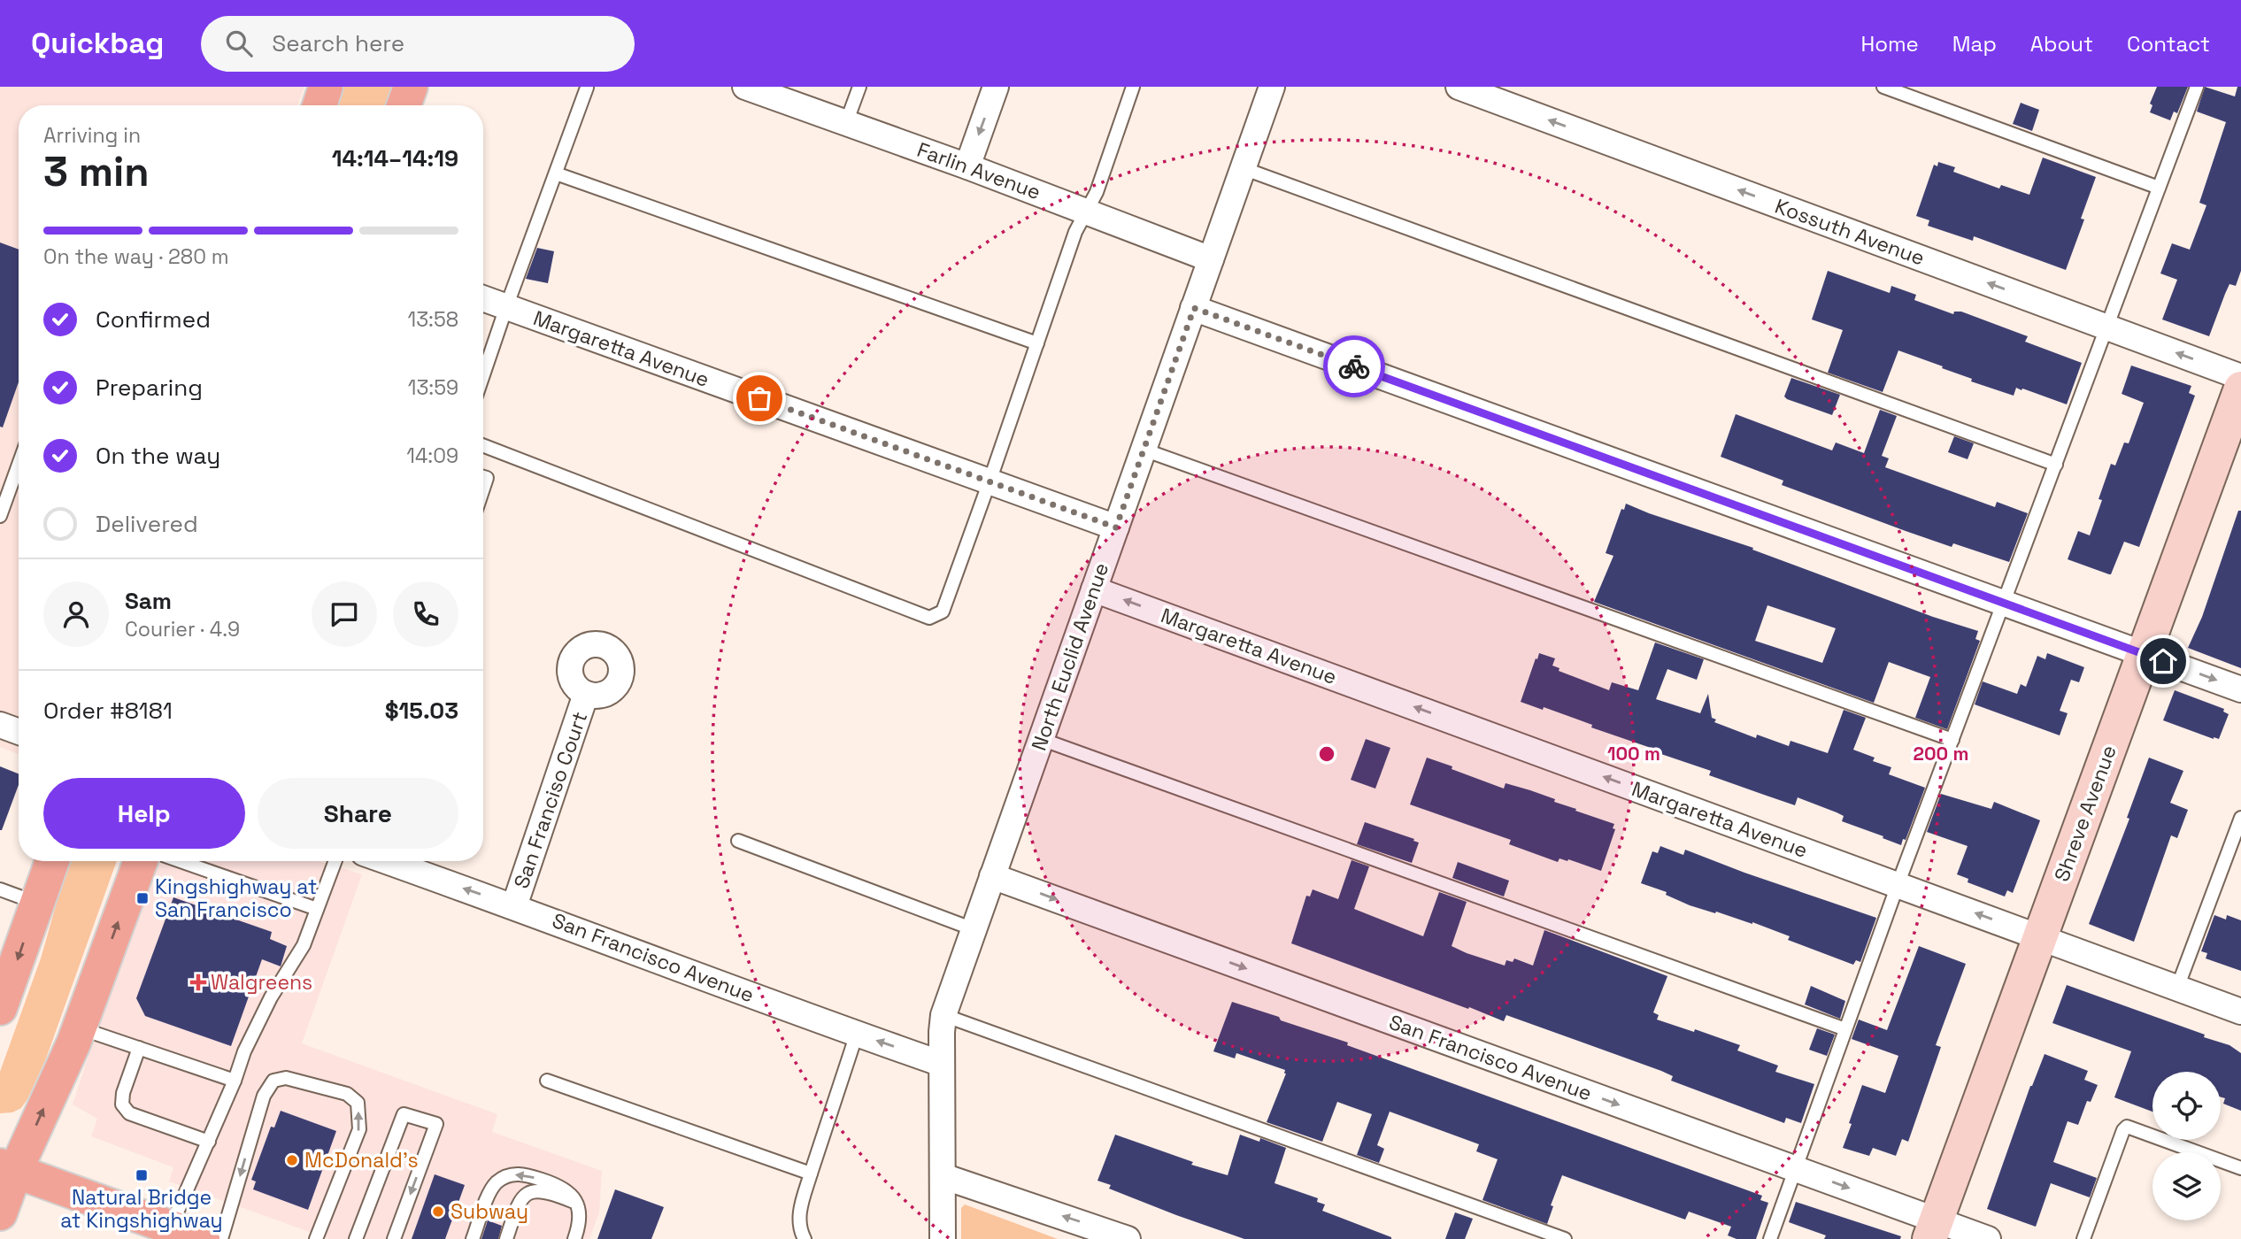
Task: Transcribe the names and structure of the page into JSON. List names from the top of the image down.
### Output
{
  "streets": {
    "street": [
      "Farlin Avenue",
      "Kossuth Avenue",
      "Margaretta Avenue",
      "North Euclid Avenue",
      "San Franciso Court",
      "Shreve Avenue",
      "San Francisco Avenue"
    ]
  },
  "crossings": [
    ["Farlin Avenue", "North Euclid Avenue"],
    ["Margaretta Avenue", "North Euclid Avenue"],
    ["Margaretta Avenue", "Shreve Avenue"],
    ["North Euclid Avenue", "San Francisco Avenue"],
    ["San Franciso Court", "San Francisco Avenue"],
    ["Shreve Avenue", "San Francisco Avenue"]
  ],
  "one_way": ["Kossuth Avenue", "Margaretta Avenue"],
  "places": {
    "transit": ["Kingshighway at San Francisco", "Natural Bridge at Kingshighway"],
    "health": ["Walgreens"],
    "other": ["McDonald's", "Subway"]
  },
  "page": {
    "header": "Quickbag",
    "search": "Search here",
    "nav": [
      "Home",
      "Map",
      "About",
      "Contact"
    ],
    "heading": ["3 min", "Arriving in", "14:14–14:19"],
    "panel": [
      "Sam",
      "Courier · 4.9",
      "Order #8181",
      "$15.03"
    ],
    "bar": "On the way · 280 m",
    "list": [
      ["Confirmed", "13:58"],
      ["Preparing", "13:59"],
      ["On the way", "14:09"],
      "Delivered"
    ],
    "buttons": ["Help", "Share"]
  },
  "rings": ["100 m", "200 m"]
}
